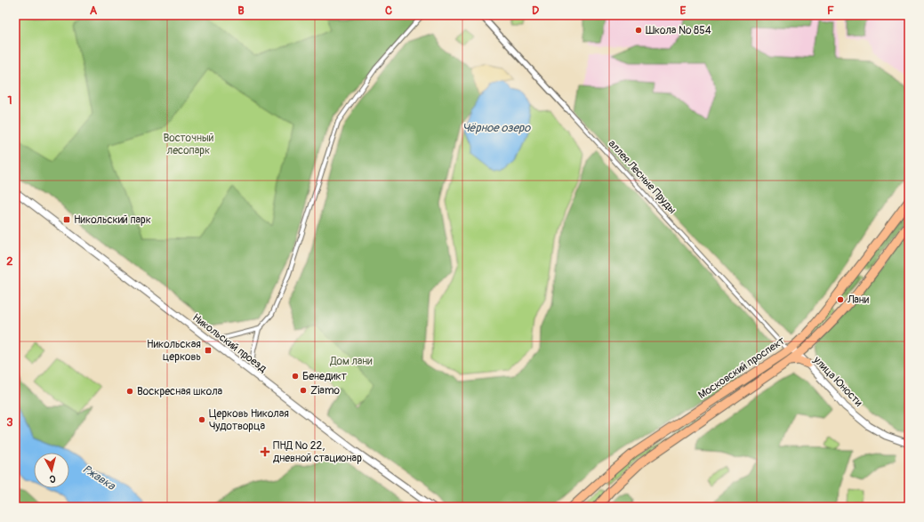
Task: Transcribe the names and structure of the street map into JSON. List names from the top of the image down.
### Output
{
  "streets": {
    "main road": ["Московский проспект"],
    "street": ["аллея Лесные Пруды", "Никольский проезд", "улица Юности"]
  },
  "crossings": [
    ["аллея Лесные Пруды", "Московский проспект"],
    ["аллея Лесные Пруды", "улица Юности"],
    ["Московский проспект", "улица Юности"]
  ],
  "water": ["Чёрное озеро", "Ржавка"],
  "parks": ["Восточный лесопарк", "Дом лани"],
  "places": {
    "other": [
      "Школа № 854",
      "Лани",
      "Бенедикт",
      "Ziamo",
      "Воскресная школа",
      "Церковь Николая Чудотворца"
    ],
    "transit": ["Никольский парк", "Никольская церковь"],
    "health": ["ПНД № 22, дневной стационар"]
  },
  "north": "bottom",
  "grid": {
    "columns": [
      "A",
      "B",
      "C",
      "D",
      "E",
      "F"
    ],
    "rows": ["1", "2", "3"]
  }
}
